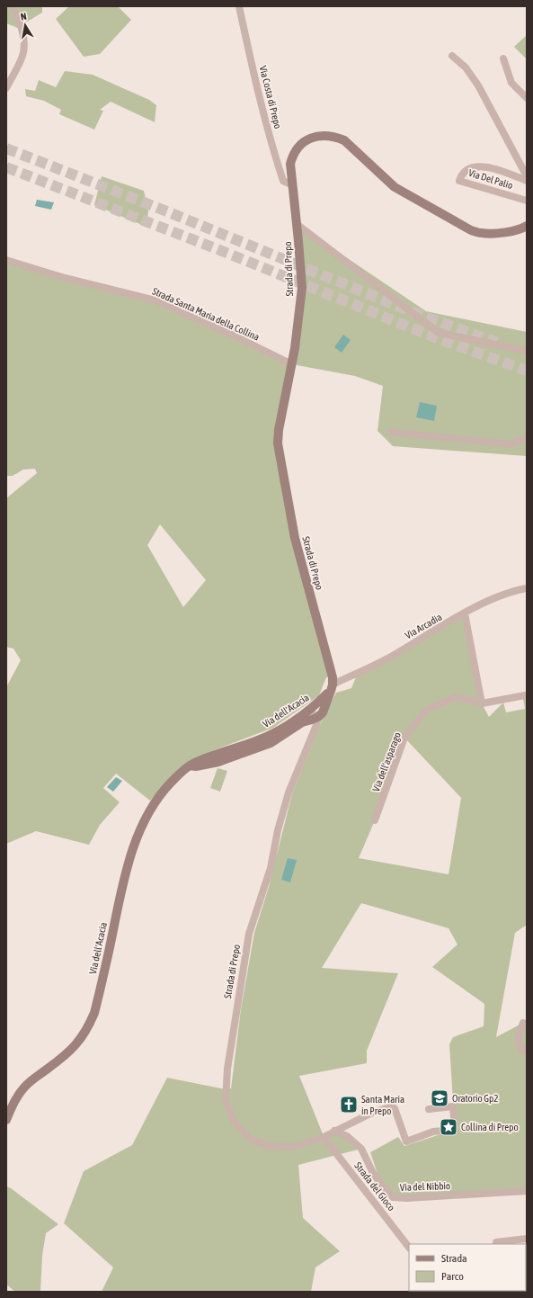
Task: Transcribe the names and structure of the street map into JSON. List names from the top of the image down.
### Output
{
  "streets": {
    "street": [
      "Via Costa di Prepo",
      "Via Del Palio",
      "Strada di Prepo",
      "Strada Santa Maria della Collina",
      "Via Arcadia",
      "Via dell'Acacia",
      "Via dell'asparago",
      "Strada del Gioco",
      "Via del Nibbio"
    ]
  },
  "crossings": [
    ["Via Costa di Prepo", "Strada di Prepo"],
    ["Strada di Prepo", "Strada Santa Maria della Collina"],
    ["Strada di Prepo", "Via Arcadia"],
    ["Strada di Prepo", "Via dell'Acacia"],
    ["Strada di Prepo", "Strada del Gioco"],
    ["Strada di Prepo", "Via del Nibbio"],
    ["Via Arcadia", "Via dell'Acacia"]
  ],
  "places": {
    "school or university": ["Oratorio Gp2"],
    "church": ["Santa Maria in Prepo"],
    "place": ["Collina di Prepo"]
  },
  "legend": ["Strada", "Parco"],
  "north": "top"
}
